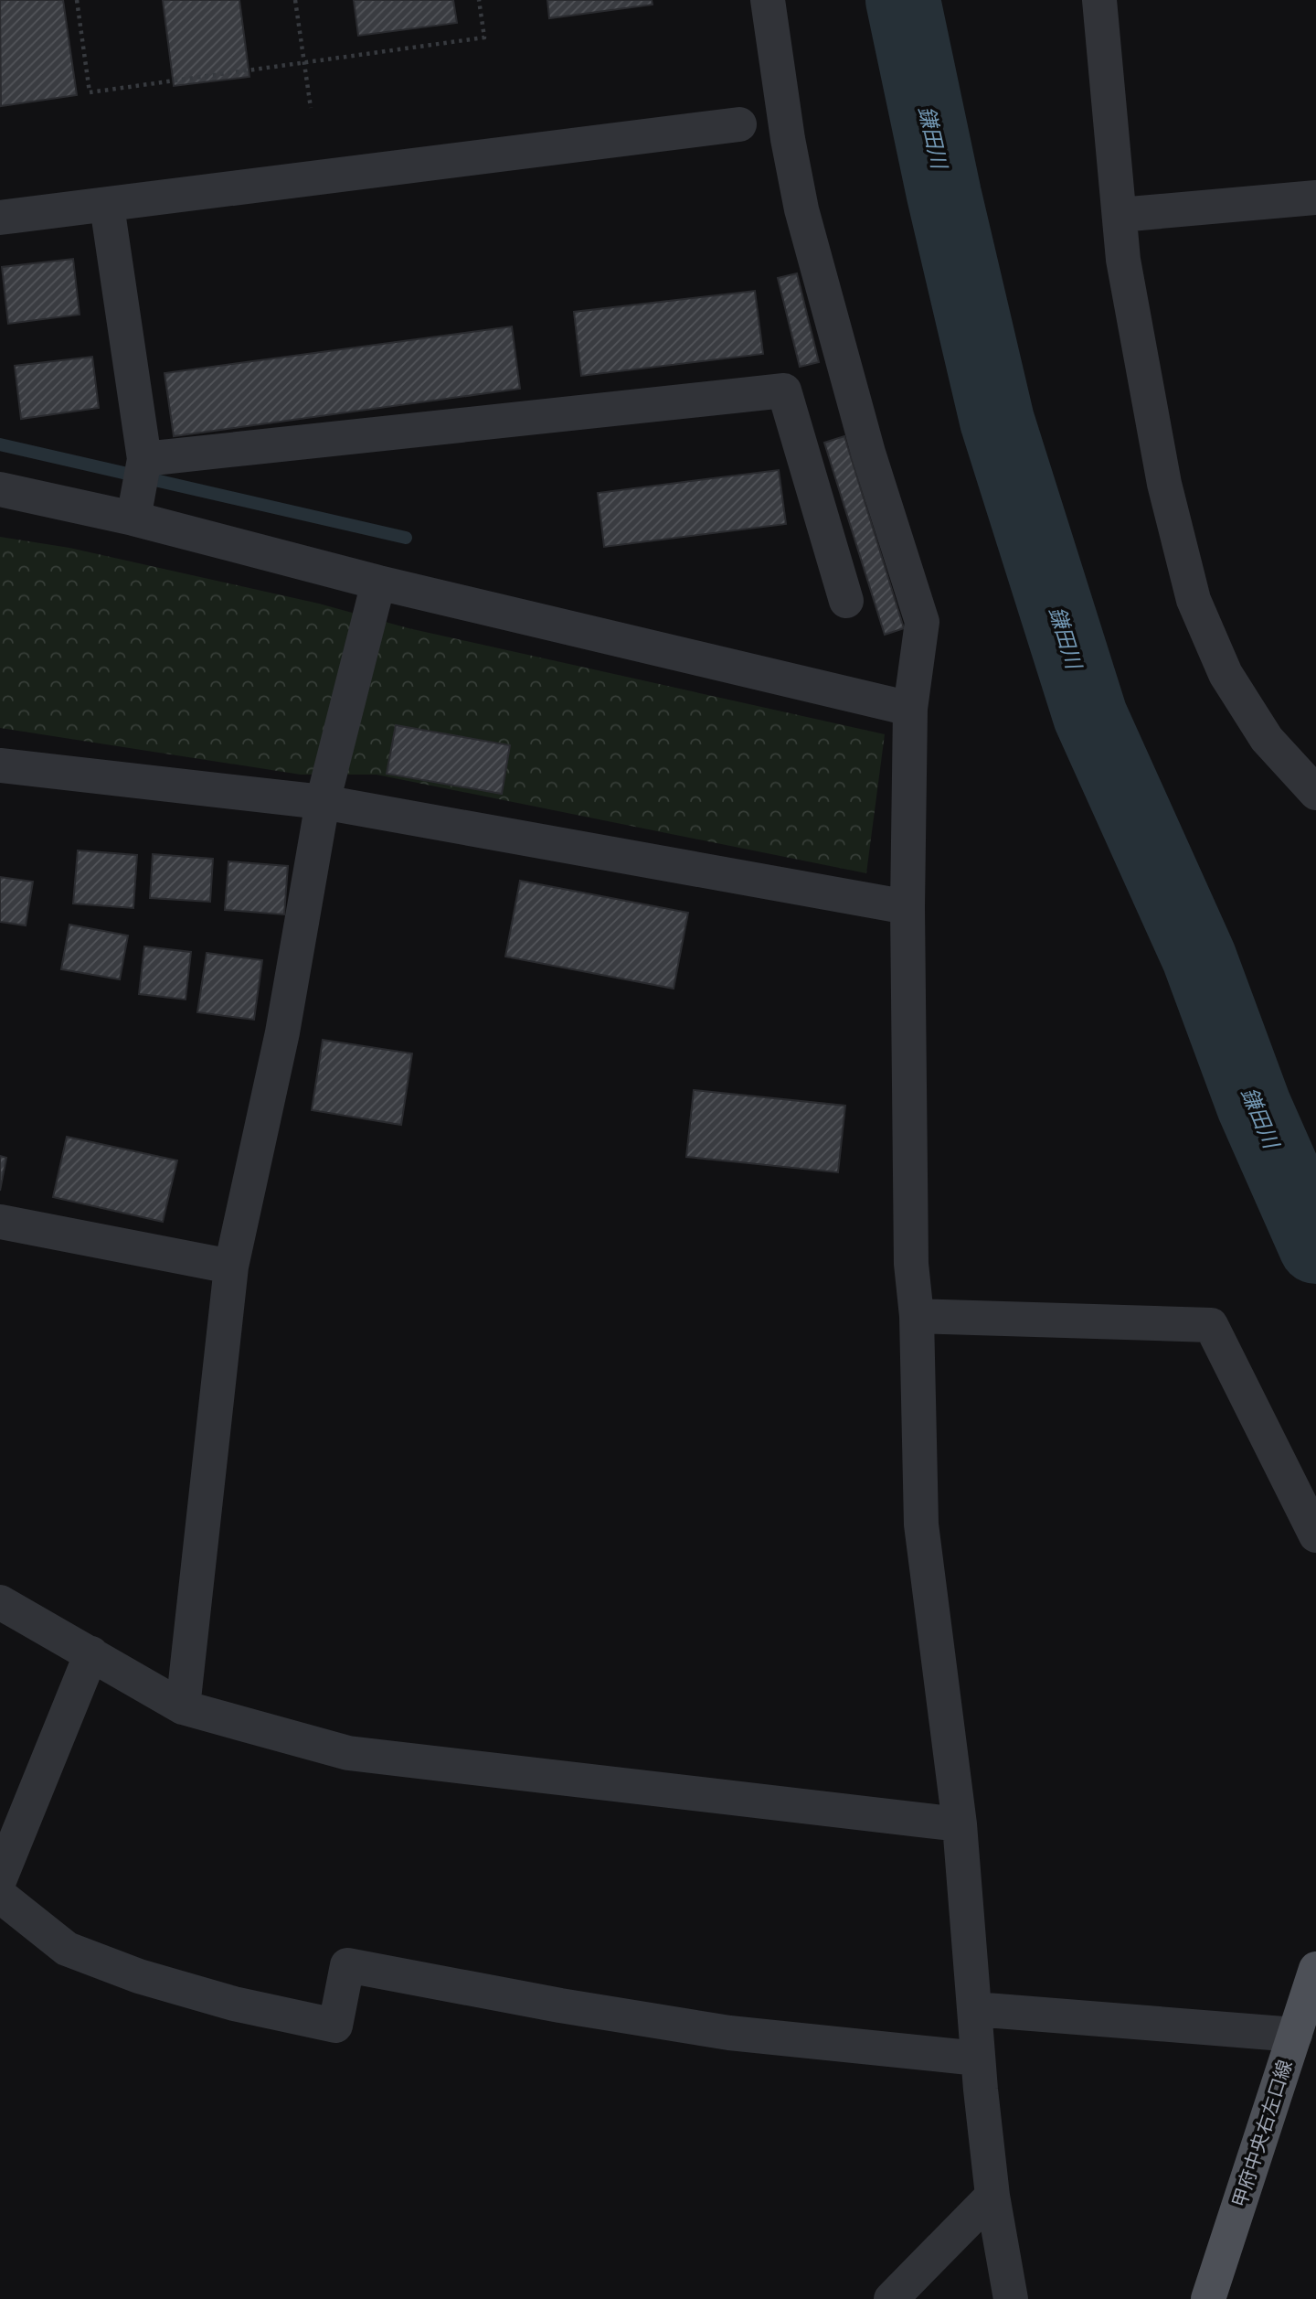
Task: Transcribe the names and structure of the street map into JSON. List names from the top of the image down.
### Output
{
  "streets": {
    "main road": ["甲府中央右左口線"]
  },
  "water": ["鎌田川"]
}
